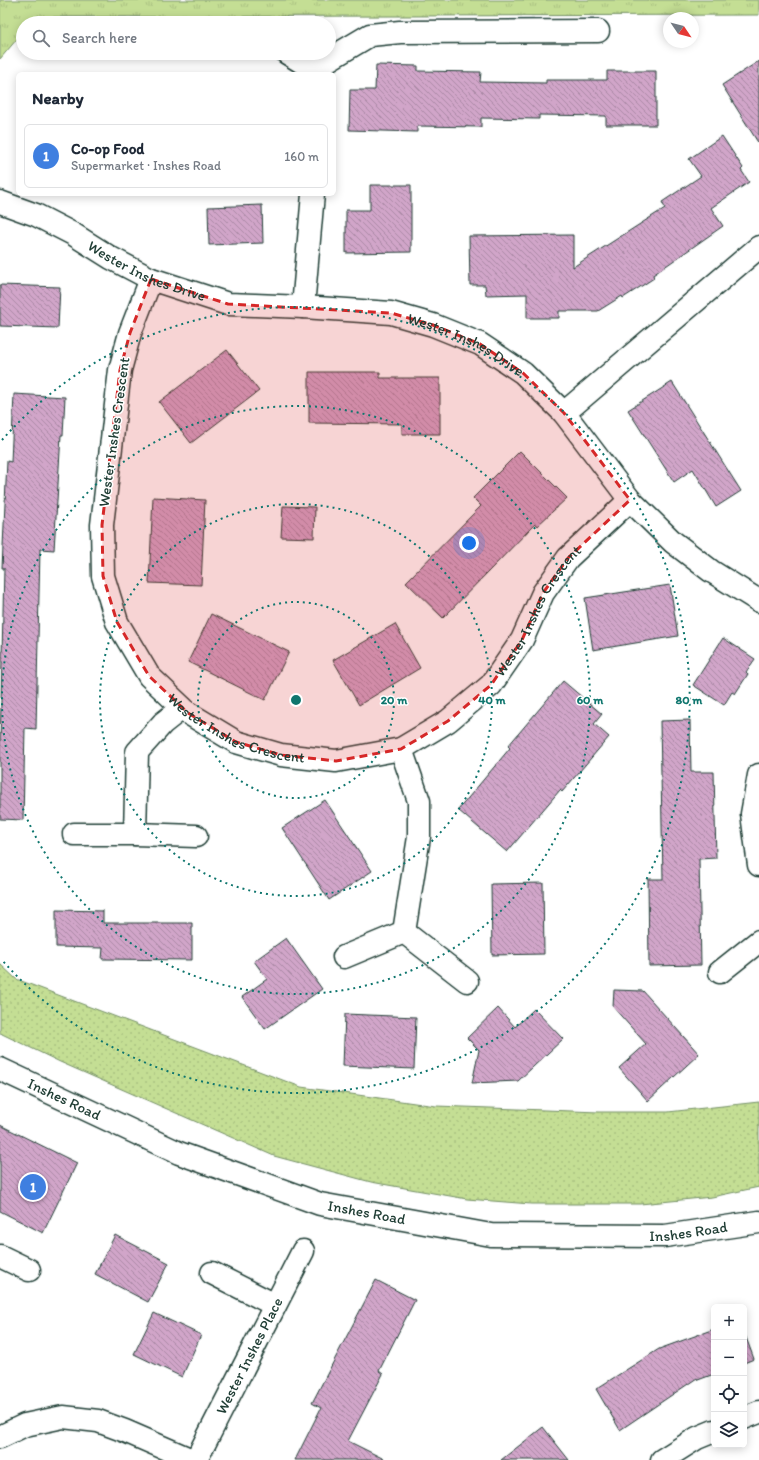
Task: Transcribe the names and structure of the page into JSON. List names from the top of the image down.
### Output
{
  "streets": {
    "street": [
      "Wester Inshes Drive",
      "Wester Inshes Crescent",
      "Inshes Road",
      "Wester Inshes Place"
    ]
  },
  "crossings": [
    ["Wester Inshes Drive", "Wester Inshes Crescent"]
  ],
  "north": "bottom right",
  "page": {
    "search": "Search here",
    "heading": "Nearby",
    "list": [
      {
        "mark": "1",
        "name": "Co-op Food",
        "note": "Supermarket · Inshes Road",
        "value": "160 m"
      }
    ],
    "pins": "1",
    "map_buttons": ["+", "−"]
  },
  "rings": [
    "20 m",
    "40 m",
    "60 m",
    "80 m"
  ]
}
